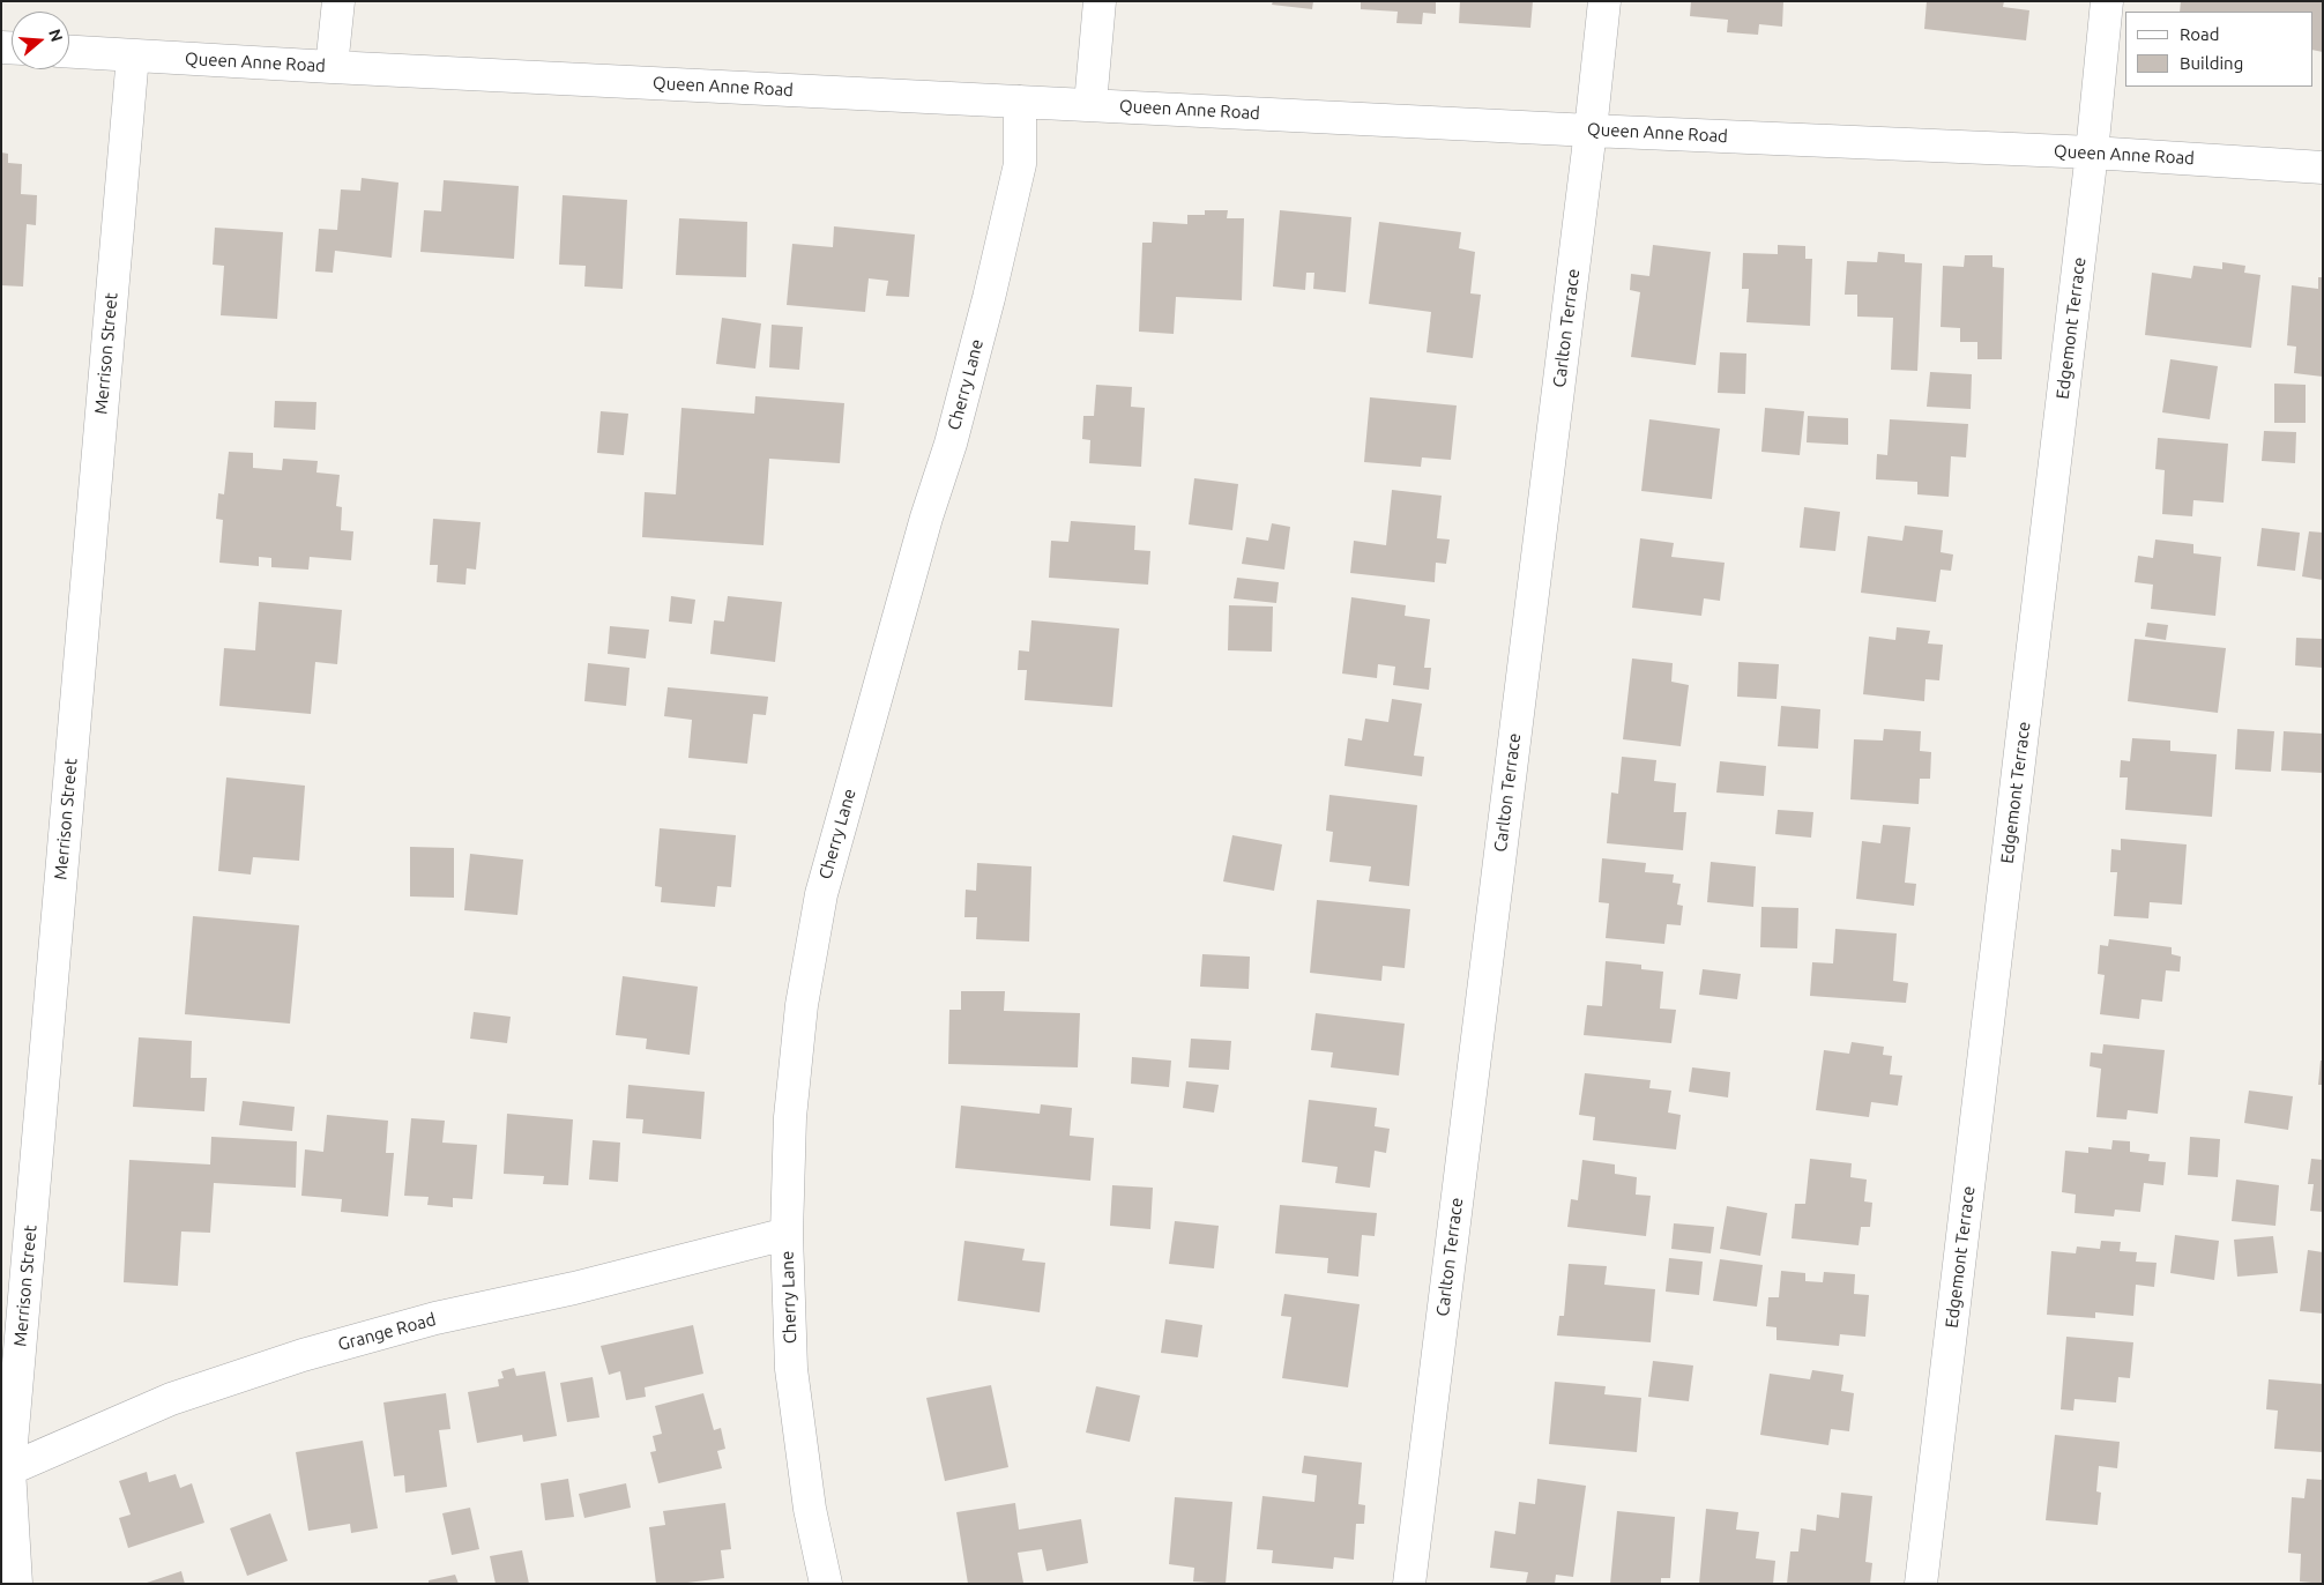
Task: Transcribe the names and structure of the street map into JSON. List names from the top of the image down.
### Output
{
  "streets": {
    "street": [
      "Queen Anne Road",
      "Carlton Terrace",
      "Edgemont Terrace",
      "Merrison Street",
      "Cherry Lane",
      "Grange Road"
    ]
  },
  "crossings": [
    ["Queen Anne Road", "Carlton Terrace"],
    ["Queen Anne Road", "Edgemont Terrace"],
    ["Queen Anne Road", "Merrison Street"],
    ["Queen Anne Road", "Cherry Lane"],
    ["Merrison Street", "Grange Road"],
    ["Cherry Lane", "Grange Road"]
  ],
  "legend": ["Road", "Building"],
  "north": "right"
}
